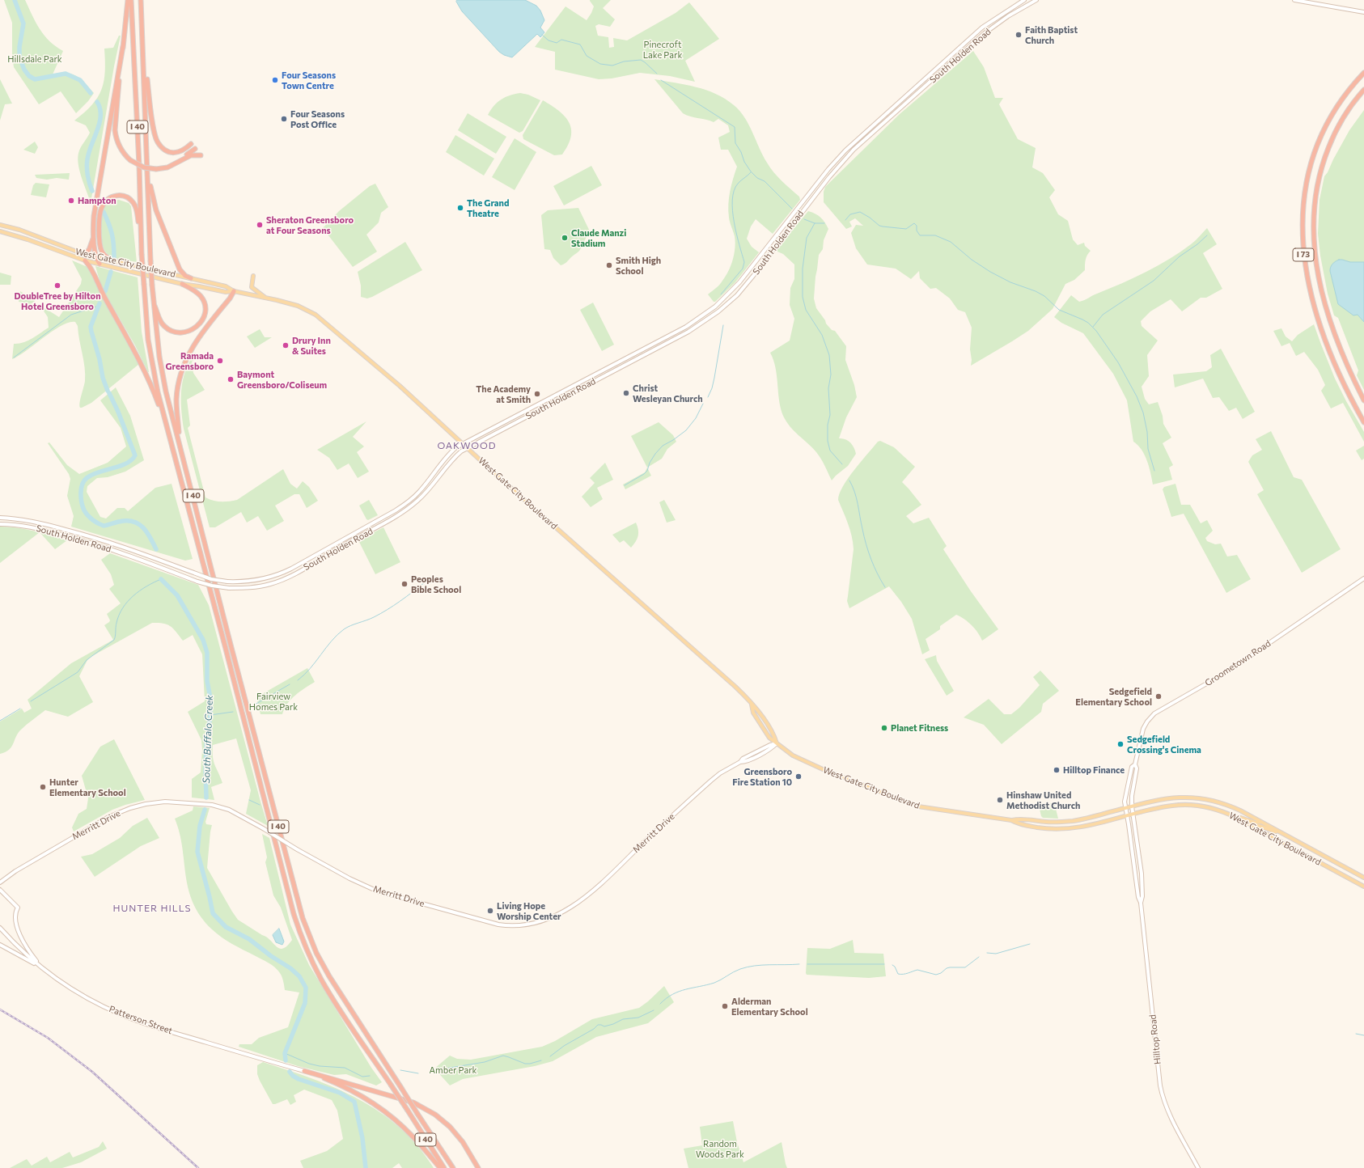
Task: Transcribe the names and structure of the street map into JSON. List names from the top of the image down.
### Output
{
  "streets": {
    "highway": ["I 40", "I 73"],
    "main road": [
      "South Holden Road",
      "West Gate City Boulevard",
      "Groometown Road",
      "Merritt Drive",
      "Patterson Street",
      "Hilltop Road"
    ]
  },
  "crossings": [
    ["South Holden Road", "West Gate City Boulevard"],
    ["West Gate City Boulevard", "Groometown Road"],
    ["West Gate City Boulevard", "Merritt Drive"],
    ["West Gate City Boulevard", "Hilltop Road"],
    ["Groometown Road", "Hilltop Road"]
  ],
  "districts": ["OAKWOOD", "HUNTER HILLS"],
  "water": ["South Buffalo Creek"],
  "parks": [
    "Pinecroft Lake Park",
    "Hillsdale Park",
    "Fairview Homes Park",
    "Amber Park",
    "Random Woods Park"
  ],
  "places": [
    "Faith Baptist Church",
    "Four Seasons Town Centre",
    "Four Seasons Post Office",
    "Hampton",
    "The Grand Theatre",
    "Sheraton Greensboro at Four Seasons",
    "Claude Manzi Stadium",
    "Smith High School",
    "DoubleTree by Hilton Hotel Greensboro",
    "Drury Inn & Suites",
    "Ramada Greensboro",
    "Baymont Greensboro/Coliseum",
    "Christ Wesleyan Church",
    "The Academy at Smith",
    "Peoples Bible School",
    "Sedgefield Elementary School",
    "Planet Fitness",
    "Sedgefield Crossing's Cinema",
    "Hilltop Finance",
    "Greensboro Fire Station 10",
    "Hunter Elementary School",
    "Hinshaw United Methodist Church",
    "Living Hope Worship Center",
    "Alderman Elementary School"
  ]
}
